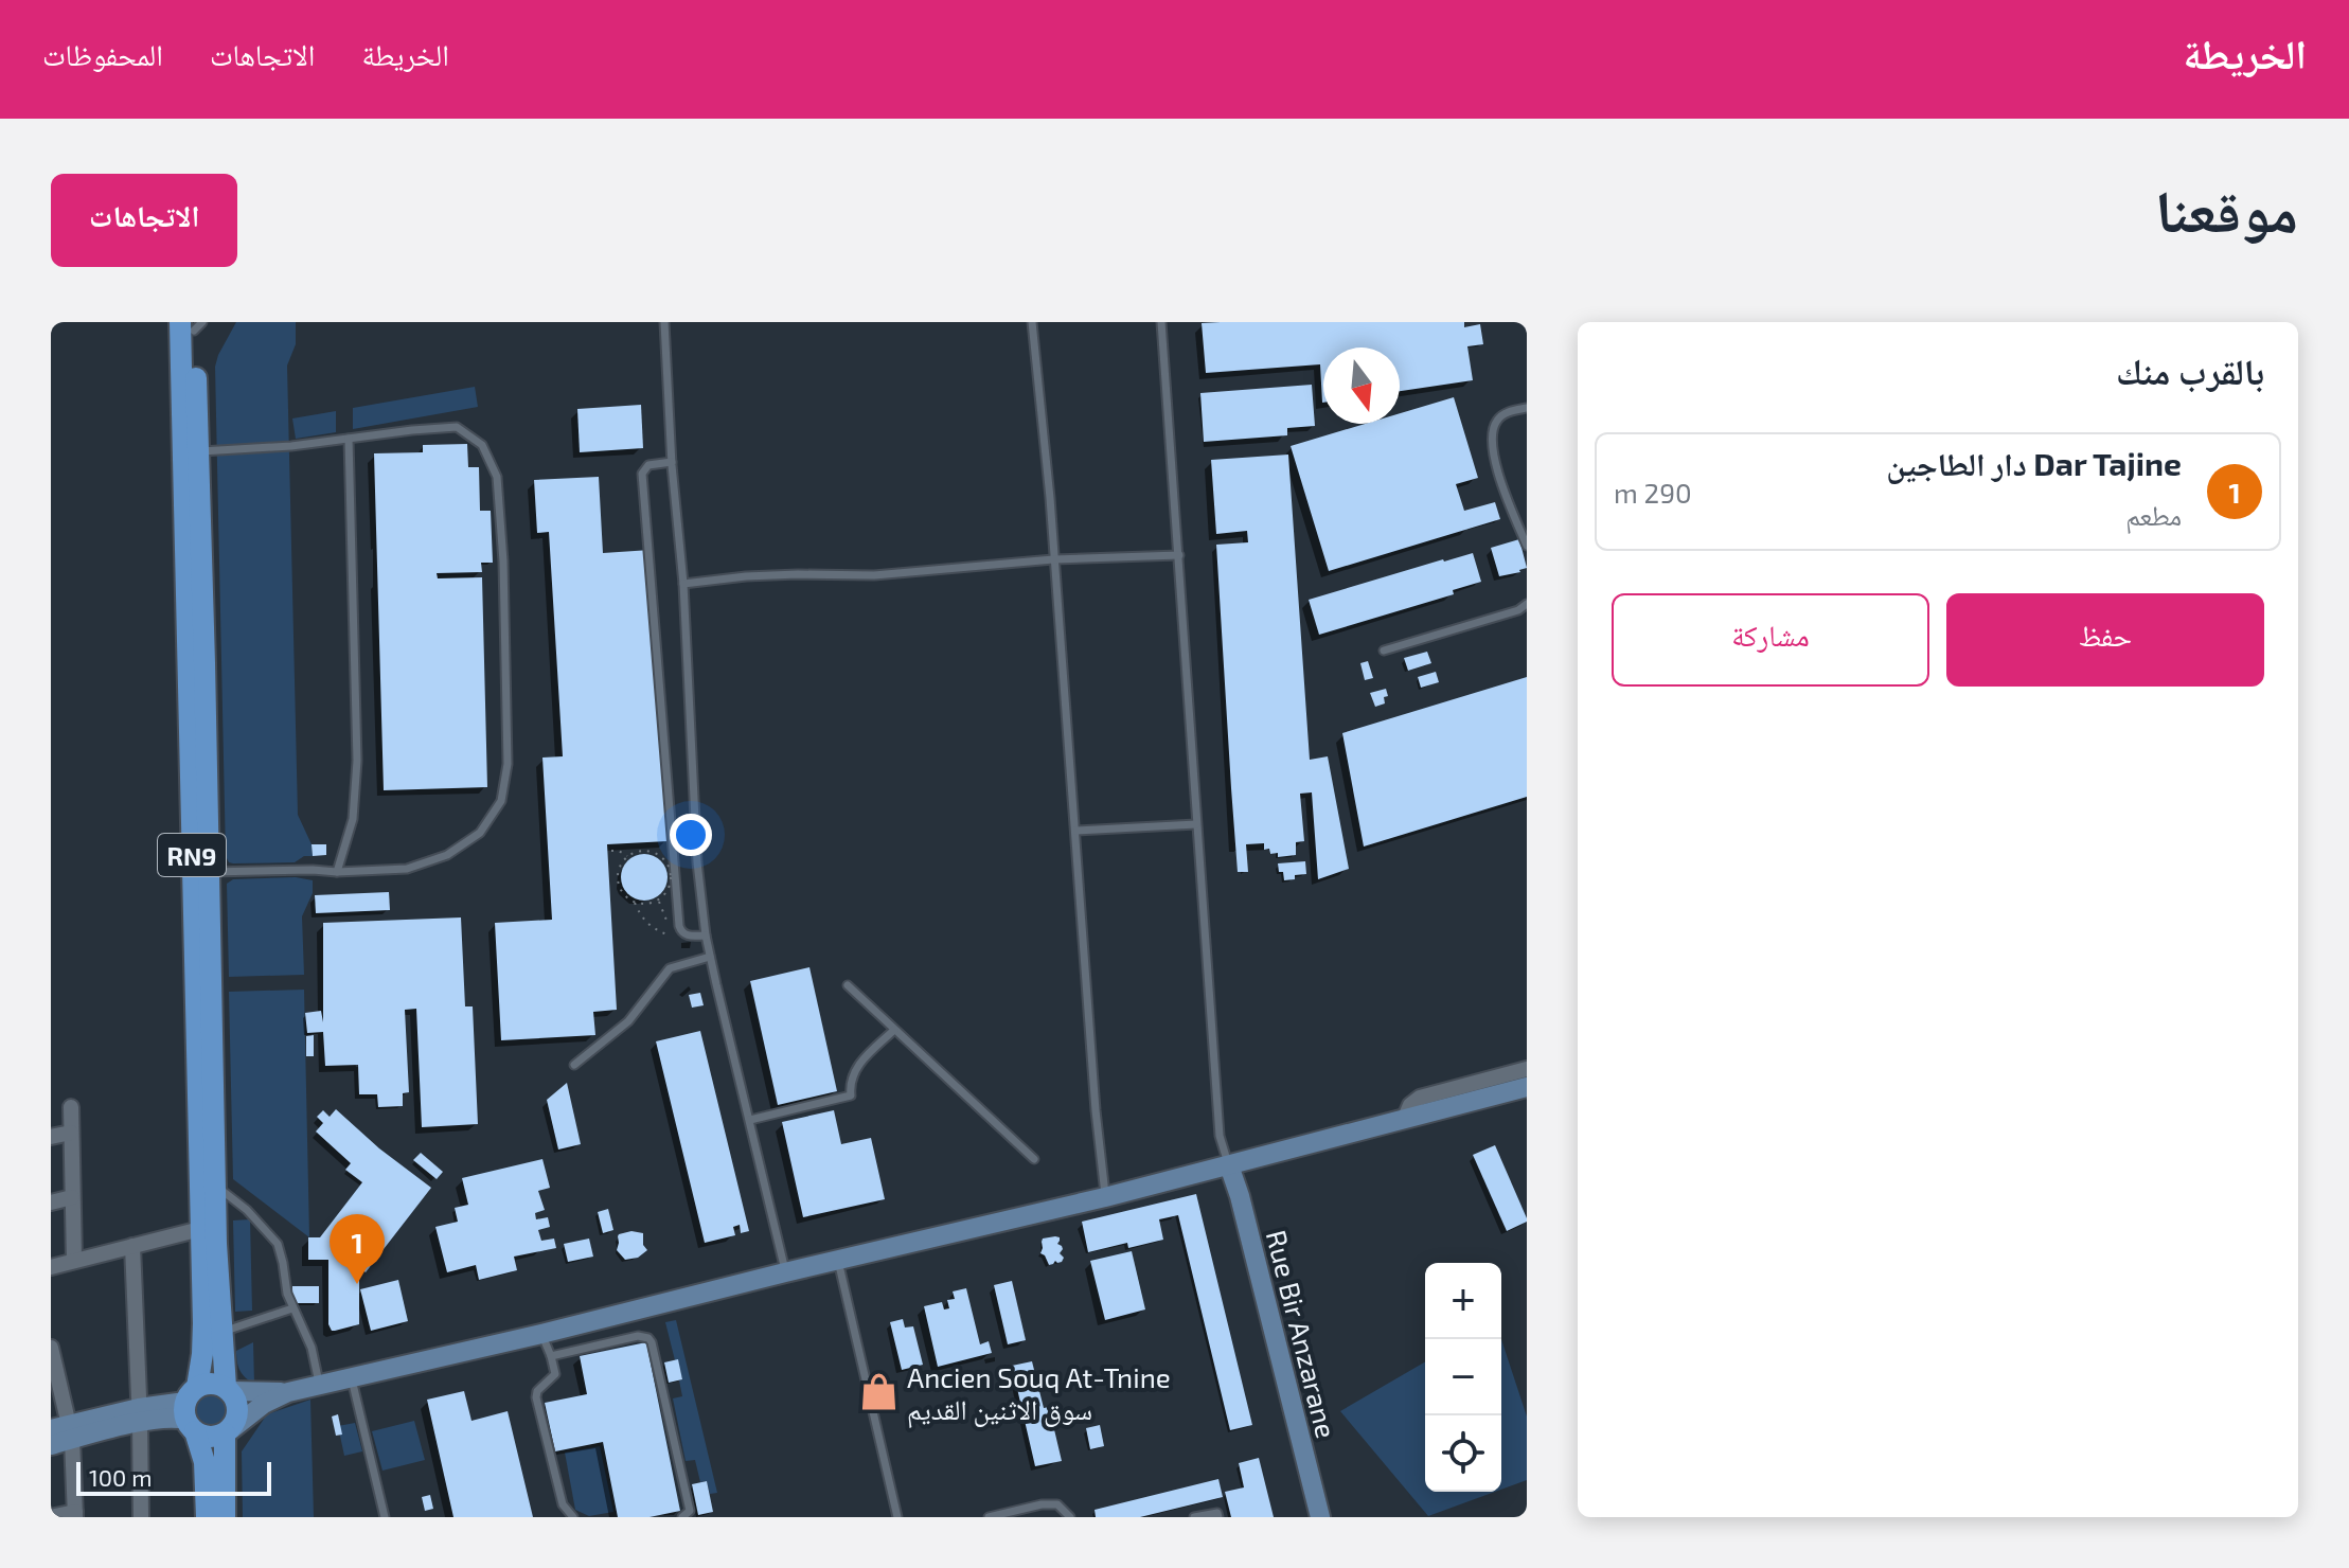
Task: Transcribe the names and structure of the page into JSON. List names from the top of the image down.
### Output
{
  "streets": {
    "main road": ["RN9"],
    "street": ["Rue Bir Anzarane"]
  },
  "places": {
    "shop": ["Ancien Souq At-Tnine سوق الاثنين القديم"]
  },
  "scale_bar": "100 m",
  "north": "bottom",
  "page": {
    "header": "الخريطة",
    "nav": ["الخريطة", "الاتجاهات", "المحفوظات"],
    "title": "موقعنا",
    "buttons": [
      "الاتجاهات",
      ["حفظ", "مشاركة"]
    ],
    "heading": "بالقرب منك",
    "list": [
      {
        "mark": "1",
        "name": "Dar Tajine دار الطاجين",
        "note": "مطعم",
        "value": "290 m"
      }
    ],
    "pins": "1",
    "map_buttons": ["+", "−"],
    "scale": "100 m"
  }
}
